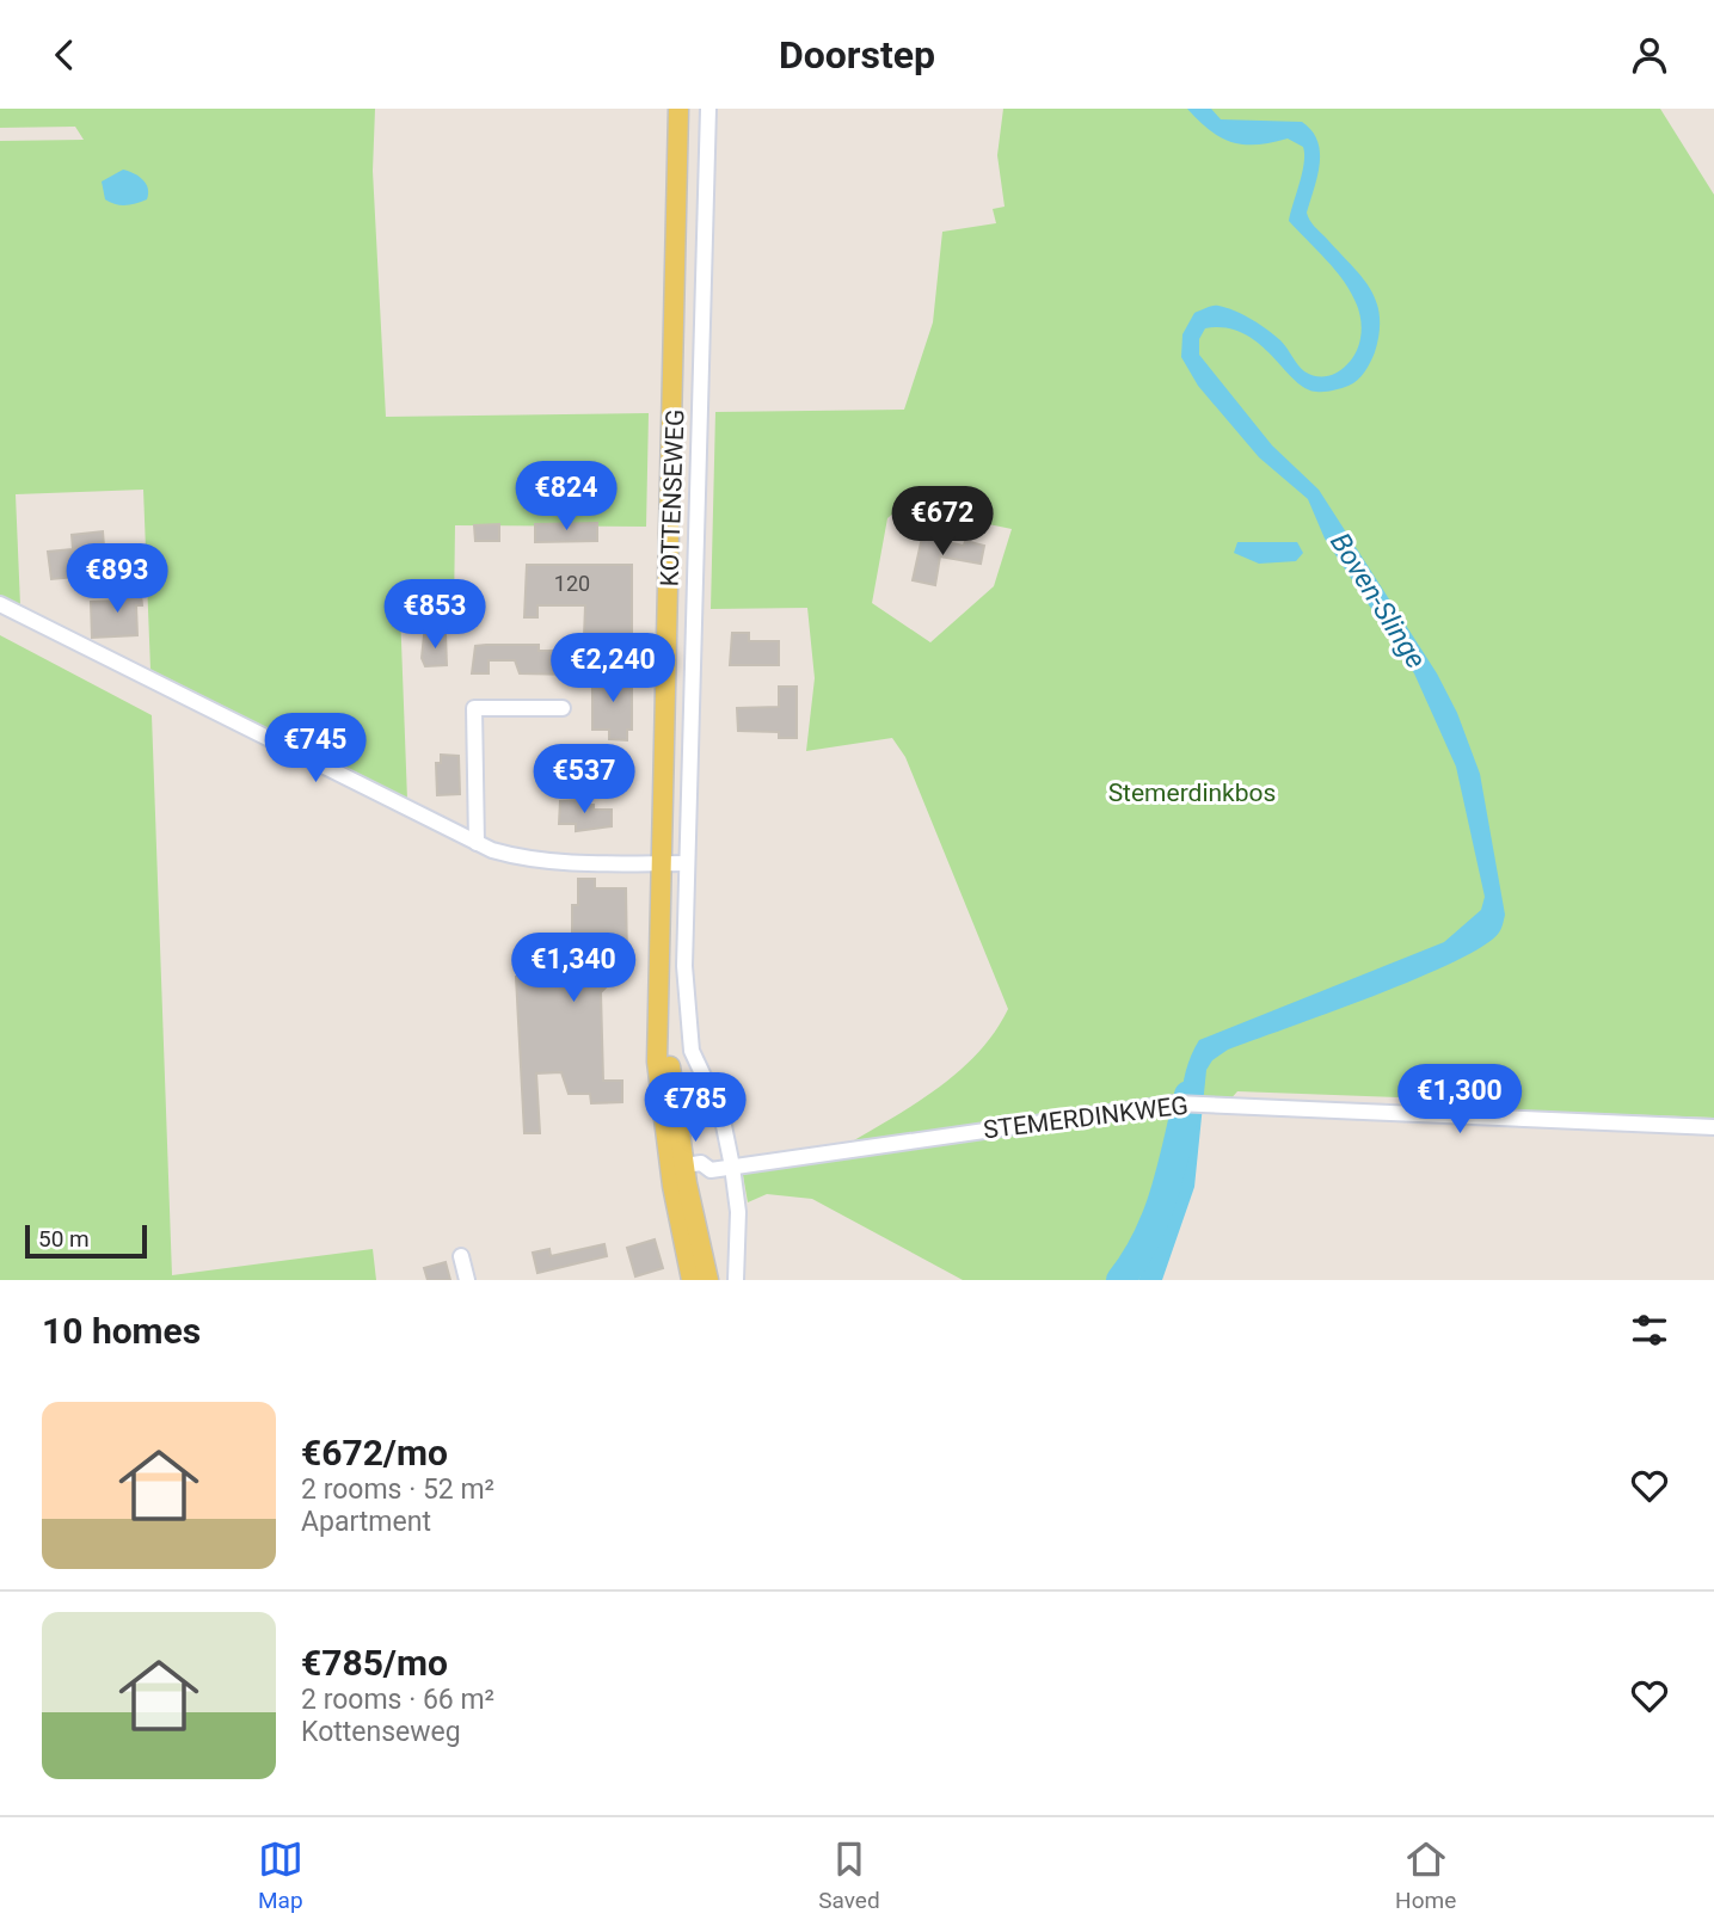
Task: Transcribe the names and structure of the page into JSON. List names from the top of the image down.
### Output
{
  "streets": {
    "main road": ["KOTTENSEWEG"],
    "street": ["STEMERDINKWEG"]
  },
  "crossings": [
    ["KOTTENSEWEG", "STEMERDINKWEG"]
  ],
  "water": ["Boven-Slinge"],
  "parks": ["Stemerdinkbos"],
  "house_numbers": ["120"],
  "scale_bar": "50 m",
  "page": {
    "header": "Doorstep",
    "price": [
      "€824",
      "€672",
      "€893",
      "€853",
      "€2,240",
      "€745",
      "€537",
      "€1,340",
      "€1,300",
      "€785"
    ],
    "scale": "50 m",
    "heading": "10 homes",
    "list": [
      {
        "name": "€672/mo",
        "note": "2 rooms · 52 m² · Apartment"
      },
      {
        "name": "€785/mo",
        "note": "2 rooms · 66 m² · Kottenseweg"
      }
    ],
    "tabs": ["Map", "Saved", "Home"]
  }
}
